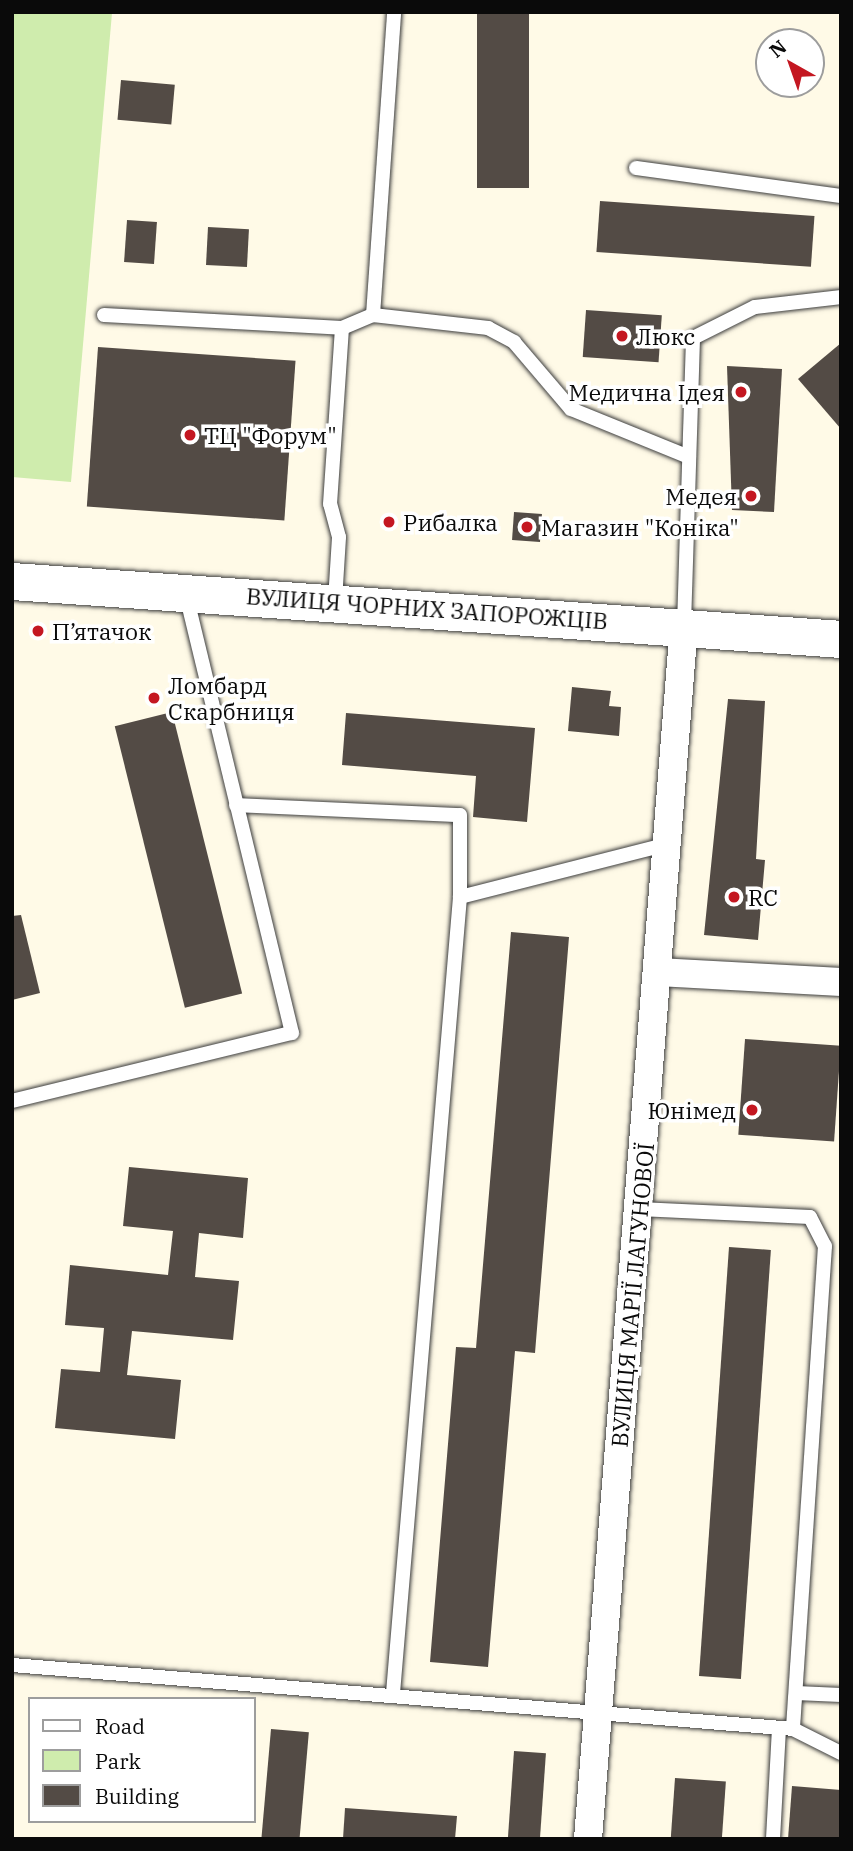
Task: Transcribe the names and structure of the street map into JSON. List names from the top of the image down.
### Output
{
  "streets": {
    "street": ["ВУЛИЦЯ ЧОРНИХ ЗАПОРОЖЦІВ", "ВУЛИЦЯ МАРІЇ ЛАГУНОВОЇ"]
  },
  "crossings": [
    ["ВУЛИЦЯ ЧОРНИХ ЗАПОРОЖЦІВ", "ВУЛИЦЯ МАРІЇ ЛАГУНОВОЇ"]
  ],
  "places": [
    "Люкс",
    "Медична Ідея",
    "ТЦ \"Форум\"",
    "Медея",
    "Рибалка",
    "Магазин \"Коніка\"",
    "П’ятачок",
    "Ломбард Скарбниця",
    "RC",
    "Юнімед"
  ],
  "legend": ["Road", "Park", "Building"],
  "north": "top left"
}
